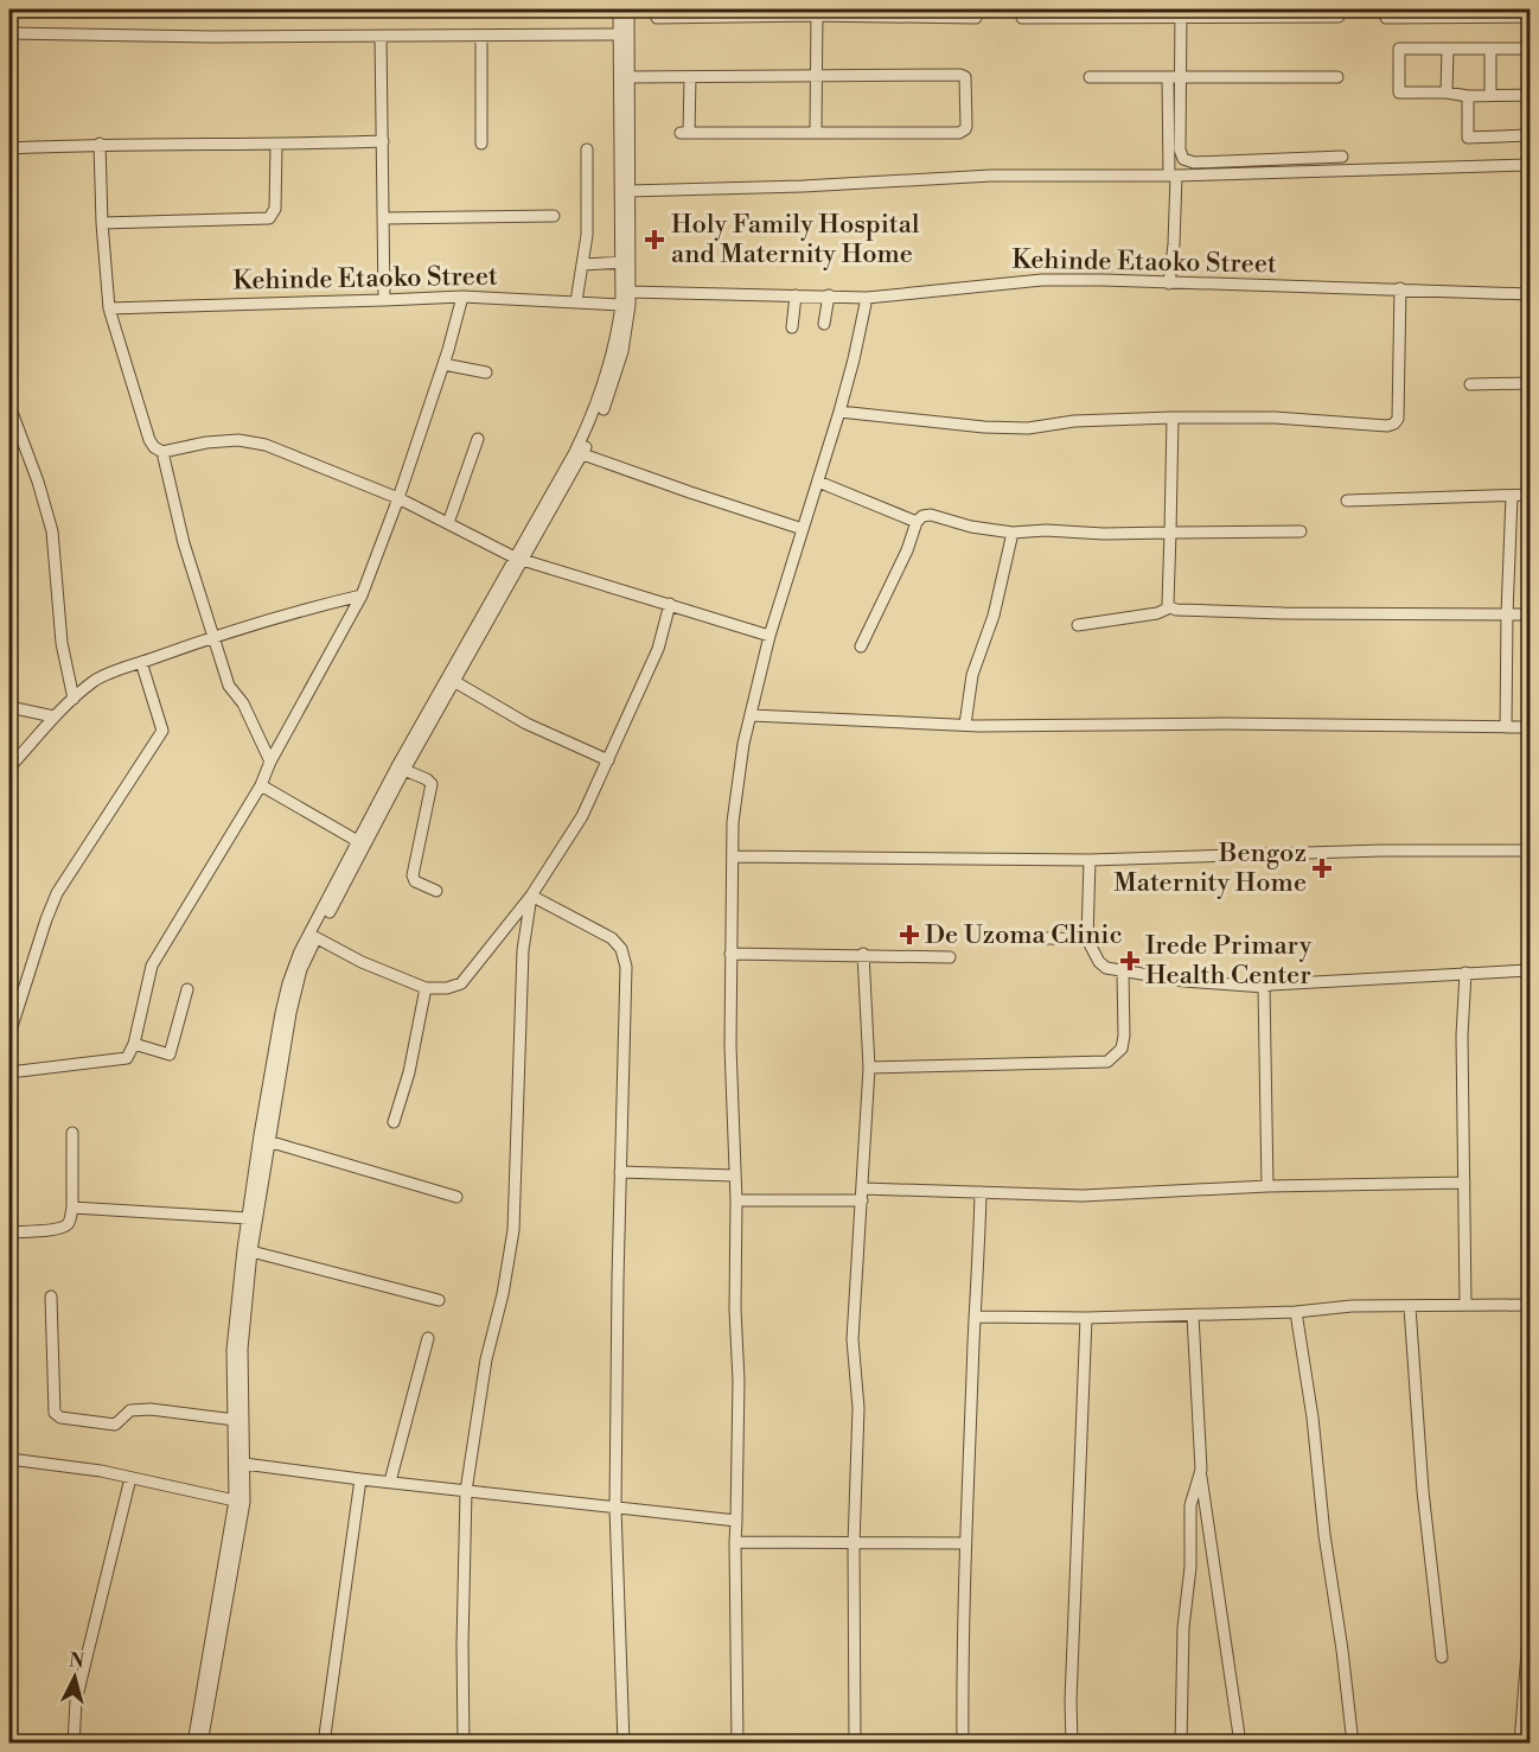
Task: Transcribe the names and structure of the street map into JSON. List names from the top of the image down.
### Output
{
  "streets": {
    "street": ["Kehinde Etaoko Street"]
  },
  "places": {
    "health": [
      "Holy Family Hospital and Maternity Home",
      "Bengoz Maternity Home",
      "De Uzoma Clinic",
      "Irede Primary Health Center"
    ]
  },
  "north": "top"
}
